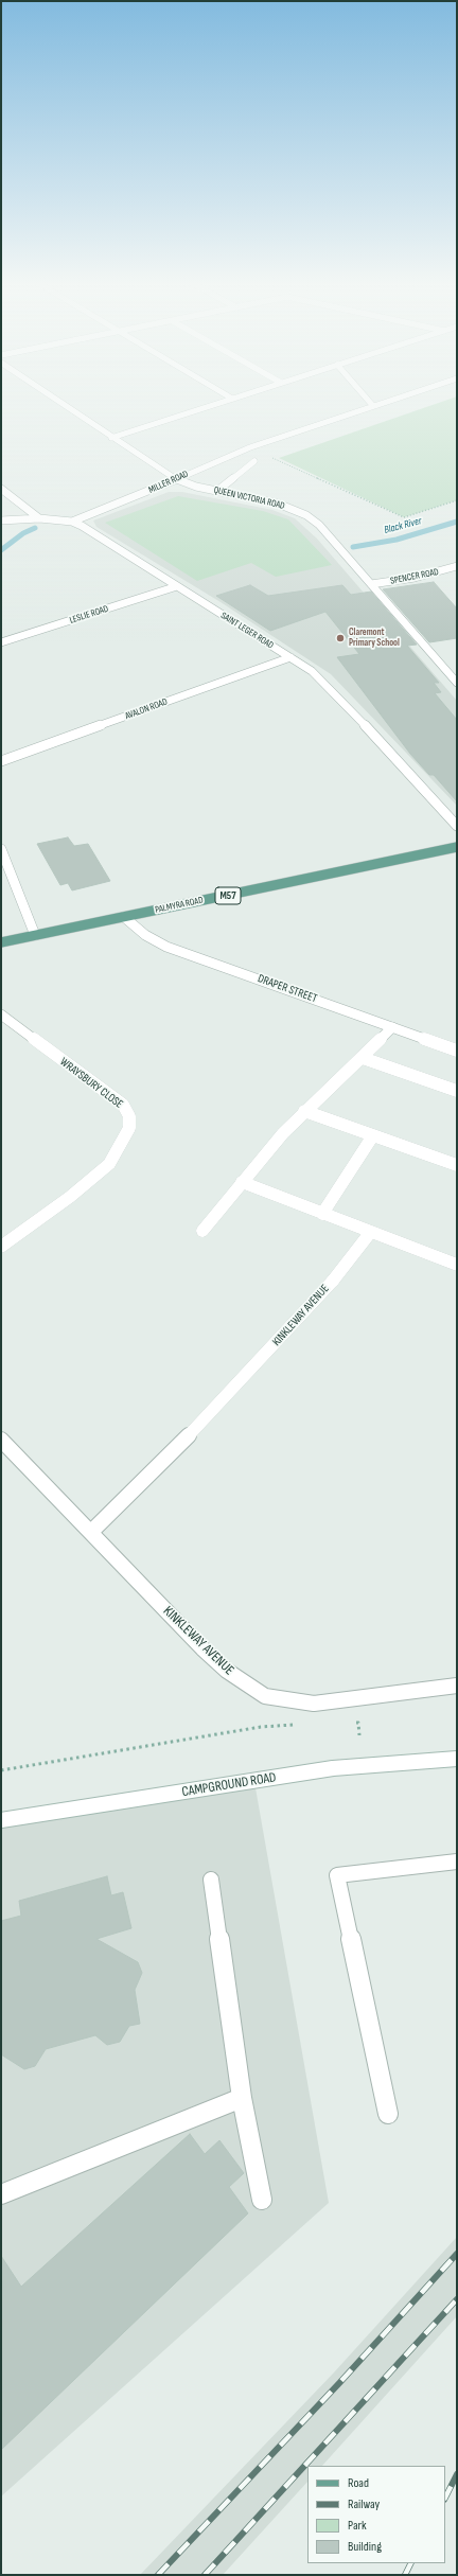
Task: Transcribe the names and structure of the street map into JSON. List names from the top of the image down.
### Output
{
  "streets": {
    "main road": ["M57", "PALMYRA ROAD"],
    "street": [
      "MILLER ROAD",
      "QUEEN VICTORIA ROAD",
      "SPENCER ROAD",
      "LESLIE ROAD",
      "SAINT LEGER ROAD",
      "AVALON ROAD",
      "DRAPER STREET",
      "WRAYSBURY CLOSE",
      "KINKLEWAY AVENUE",
      "CAMPGROUND ROAD"
    ]
  },
  "crossings": [
    ["MILLER ROAD", "QUEEN VICTORIA ROAD"],
    ["MILLER ROAD", "SAINT LEGER ROAD"],
    ["QUEEN VICTORIA ROAD", "SPENCER ROAD"],
    ["LESLIE ROAD", "SAINT LEGER ROAD"],
    ["SAINT LEGER ROAD", "AVALON ROAD"],
    ["PALMYRA ROAD", "DRAPER STREET"]
  ],
  "water": ["Black River"],
  "places": ["Claremont Primary School"],
  "legend": [
    "Road",
    "Railway",
    "Park",
    "Building"
  ]
}
